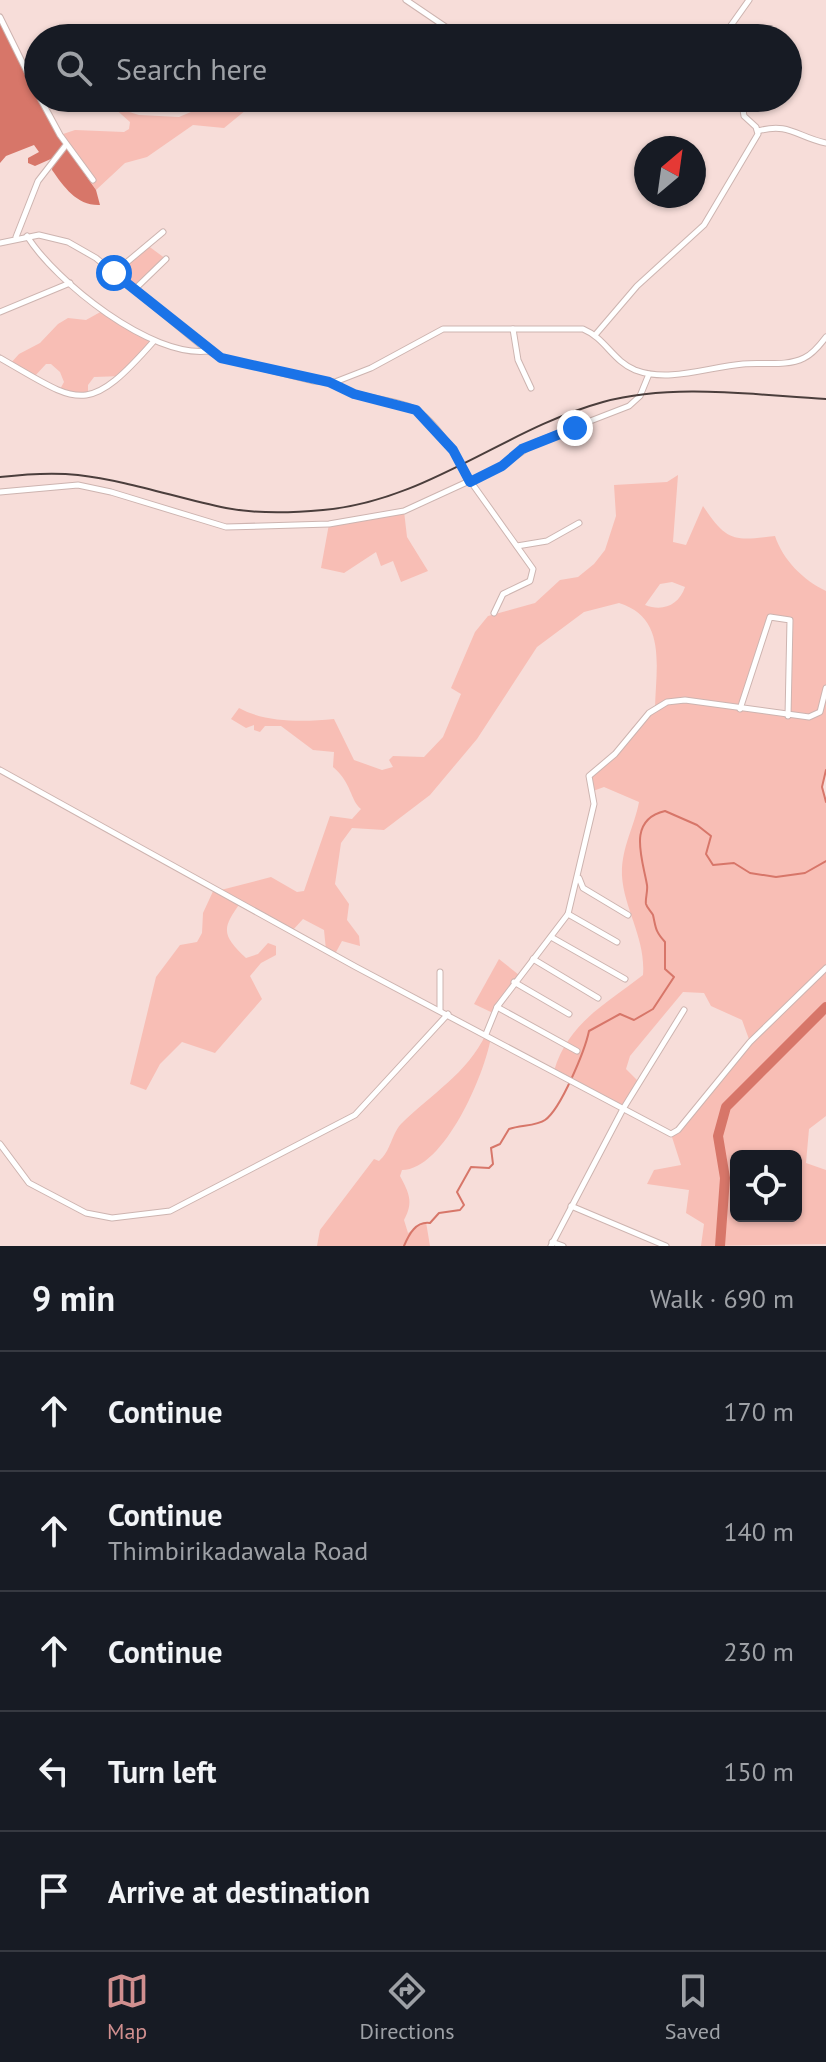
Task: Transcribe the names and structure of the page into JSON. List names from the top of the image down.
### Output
{
  "north": "top right",
  "page": {
    "search": "Search here",
    "heading": ["9 min", "Walk · 690 m"],
    "list": [
      ["Continue", "170 m"],
      ["Continue", "Thimbirikadawala Road", "140 m"],
      ["Continue", "230 m"],
      ["Turn left", "150 m"],
      "Arrive at destination"
    ],
    "nav": ["Map", "Directions", "Saved"]
  }
}
